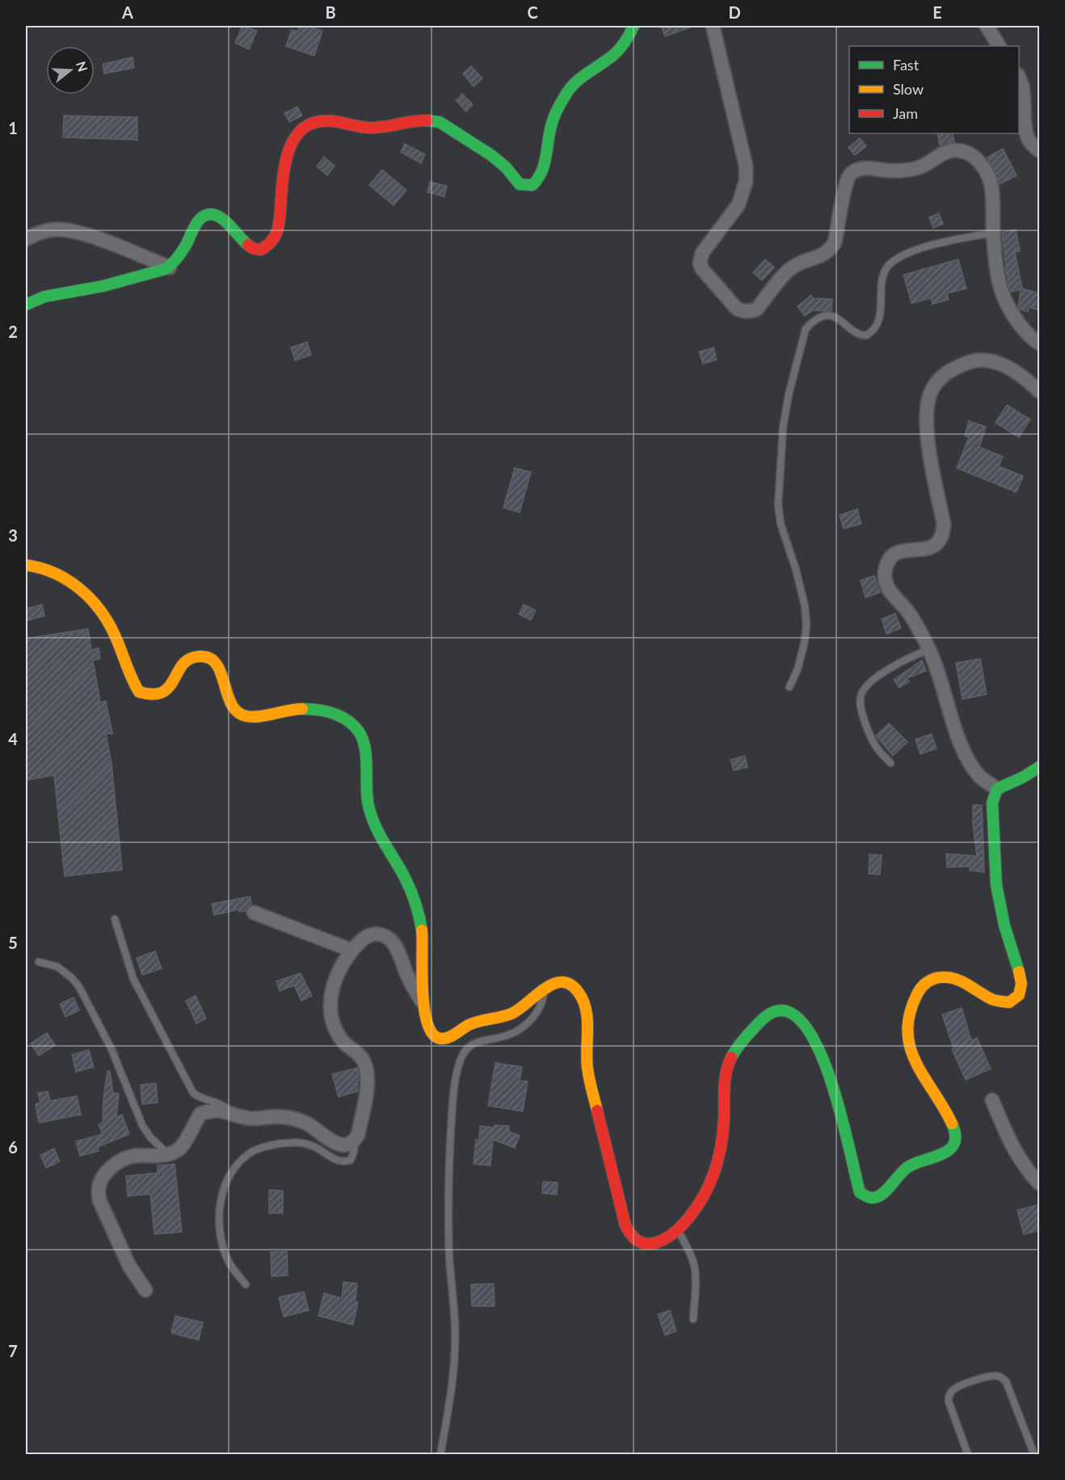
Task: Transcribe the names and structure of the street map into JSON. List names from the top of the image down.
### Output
{
  "legend": ["Fast", "Slow", "Jam"],
  "north": "right",
  "grid": {
    "columns": [
      "A",
      "B",
      "C",
      "D",
      "E"
    ],
    "rows": [
      "1",
      "2",
      "3",
      "4",
      "5",
      "6",
      "7"
    ]
  }
}
